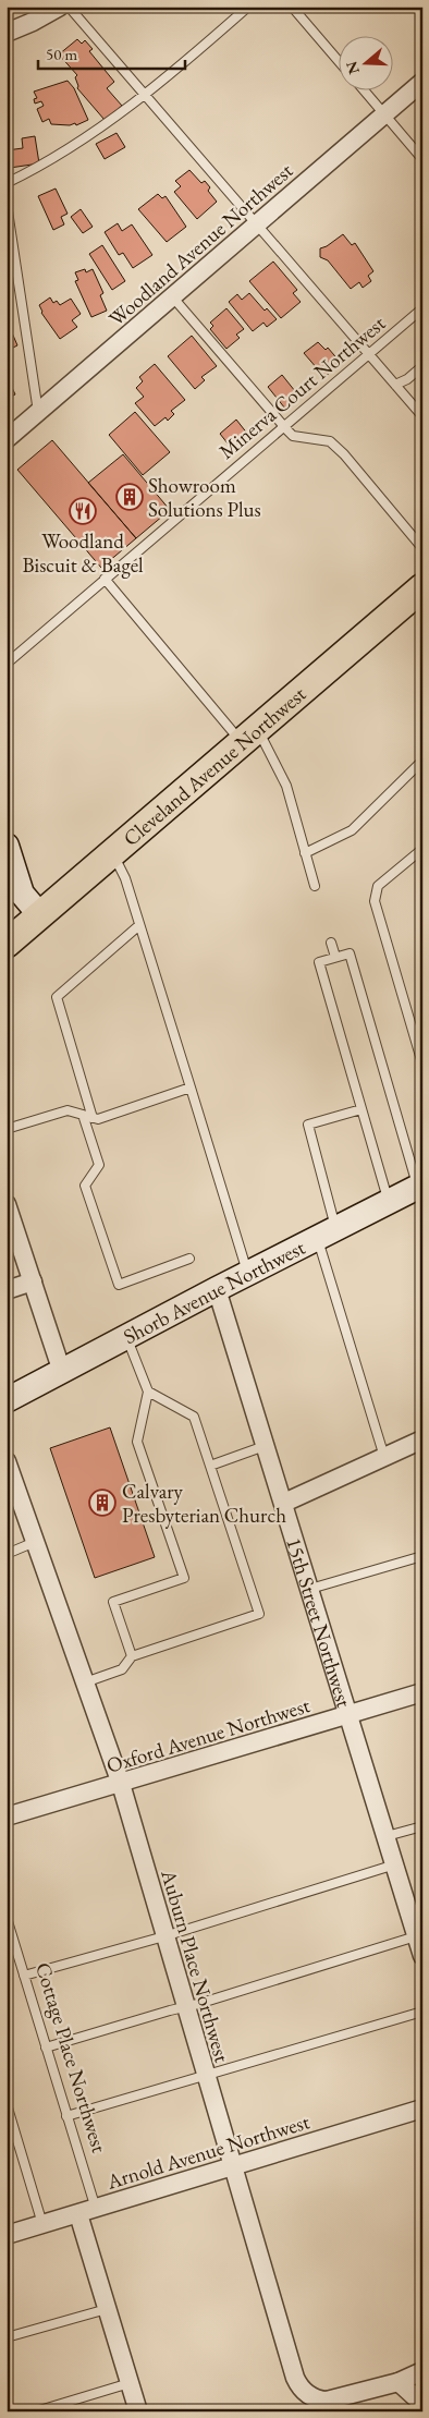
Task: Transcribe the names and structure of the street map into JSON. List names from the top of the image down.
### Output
{
  "streets": {
    "main road": ["Cleveland Avenue Northwest"],
    "street": [
      "Woodland Avenue Northwest",
      "Shorb Avenue Northwest",
      "15th Street Northwest",
      "Oxford Avenue Northwest",
      "Auburn Place Northwest",
      "Cottage Place Northwest",
      "Arnold Avenue Northwest"
    ],
    "lane": ["Minerva Court Northwest"]
  },
  "crossings": [
    ["Shorb Avenue Northwest", "15th Street Northwest"],
    ["15th Street Northwest", "Oxford Avenue Northwest"],
    ["Oxford Avenue Northwest", "Auburn Place Northwest"],
    ["Auburn Place Northwest", "Arnold Avenue Northwest"],
    ["Cottage Place Northwest", "Arnold Avenue Northwest"]
  ],
  "places": {
    "building": ["Showroom Solutions Plus", "Calvary Presbyterian Church"],
    "restaurant": ["Woodland Biscuit & Bagel"]
  },
  "scale_bar": "50 m",
  "north": "left"
}
